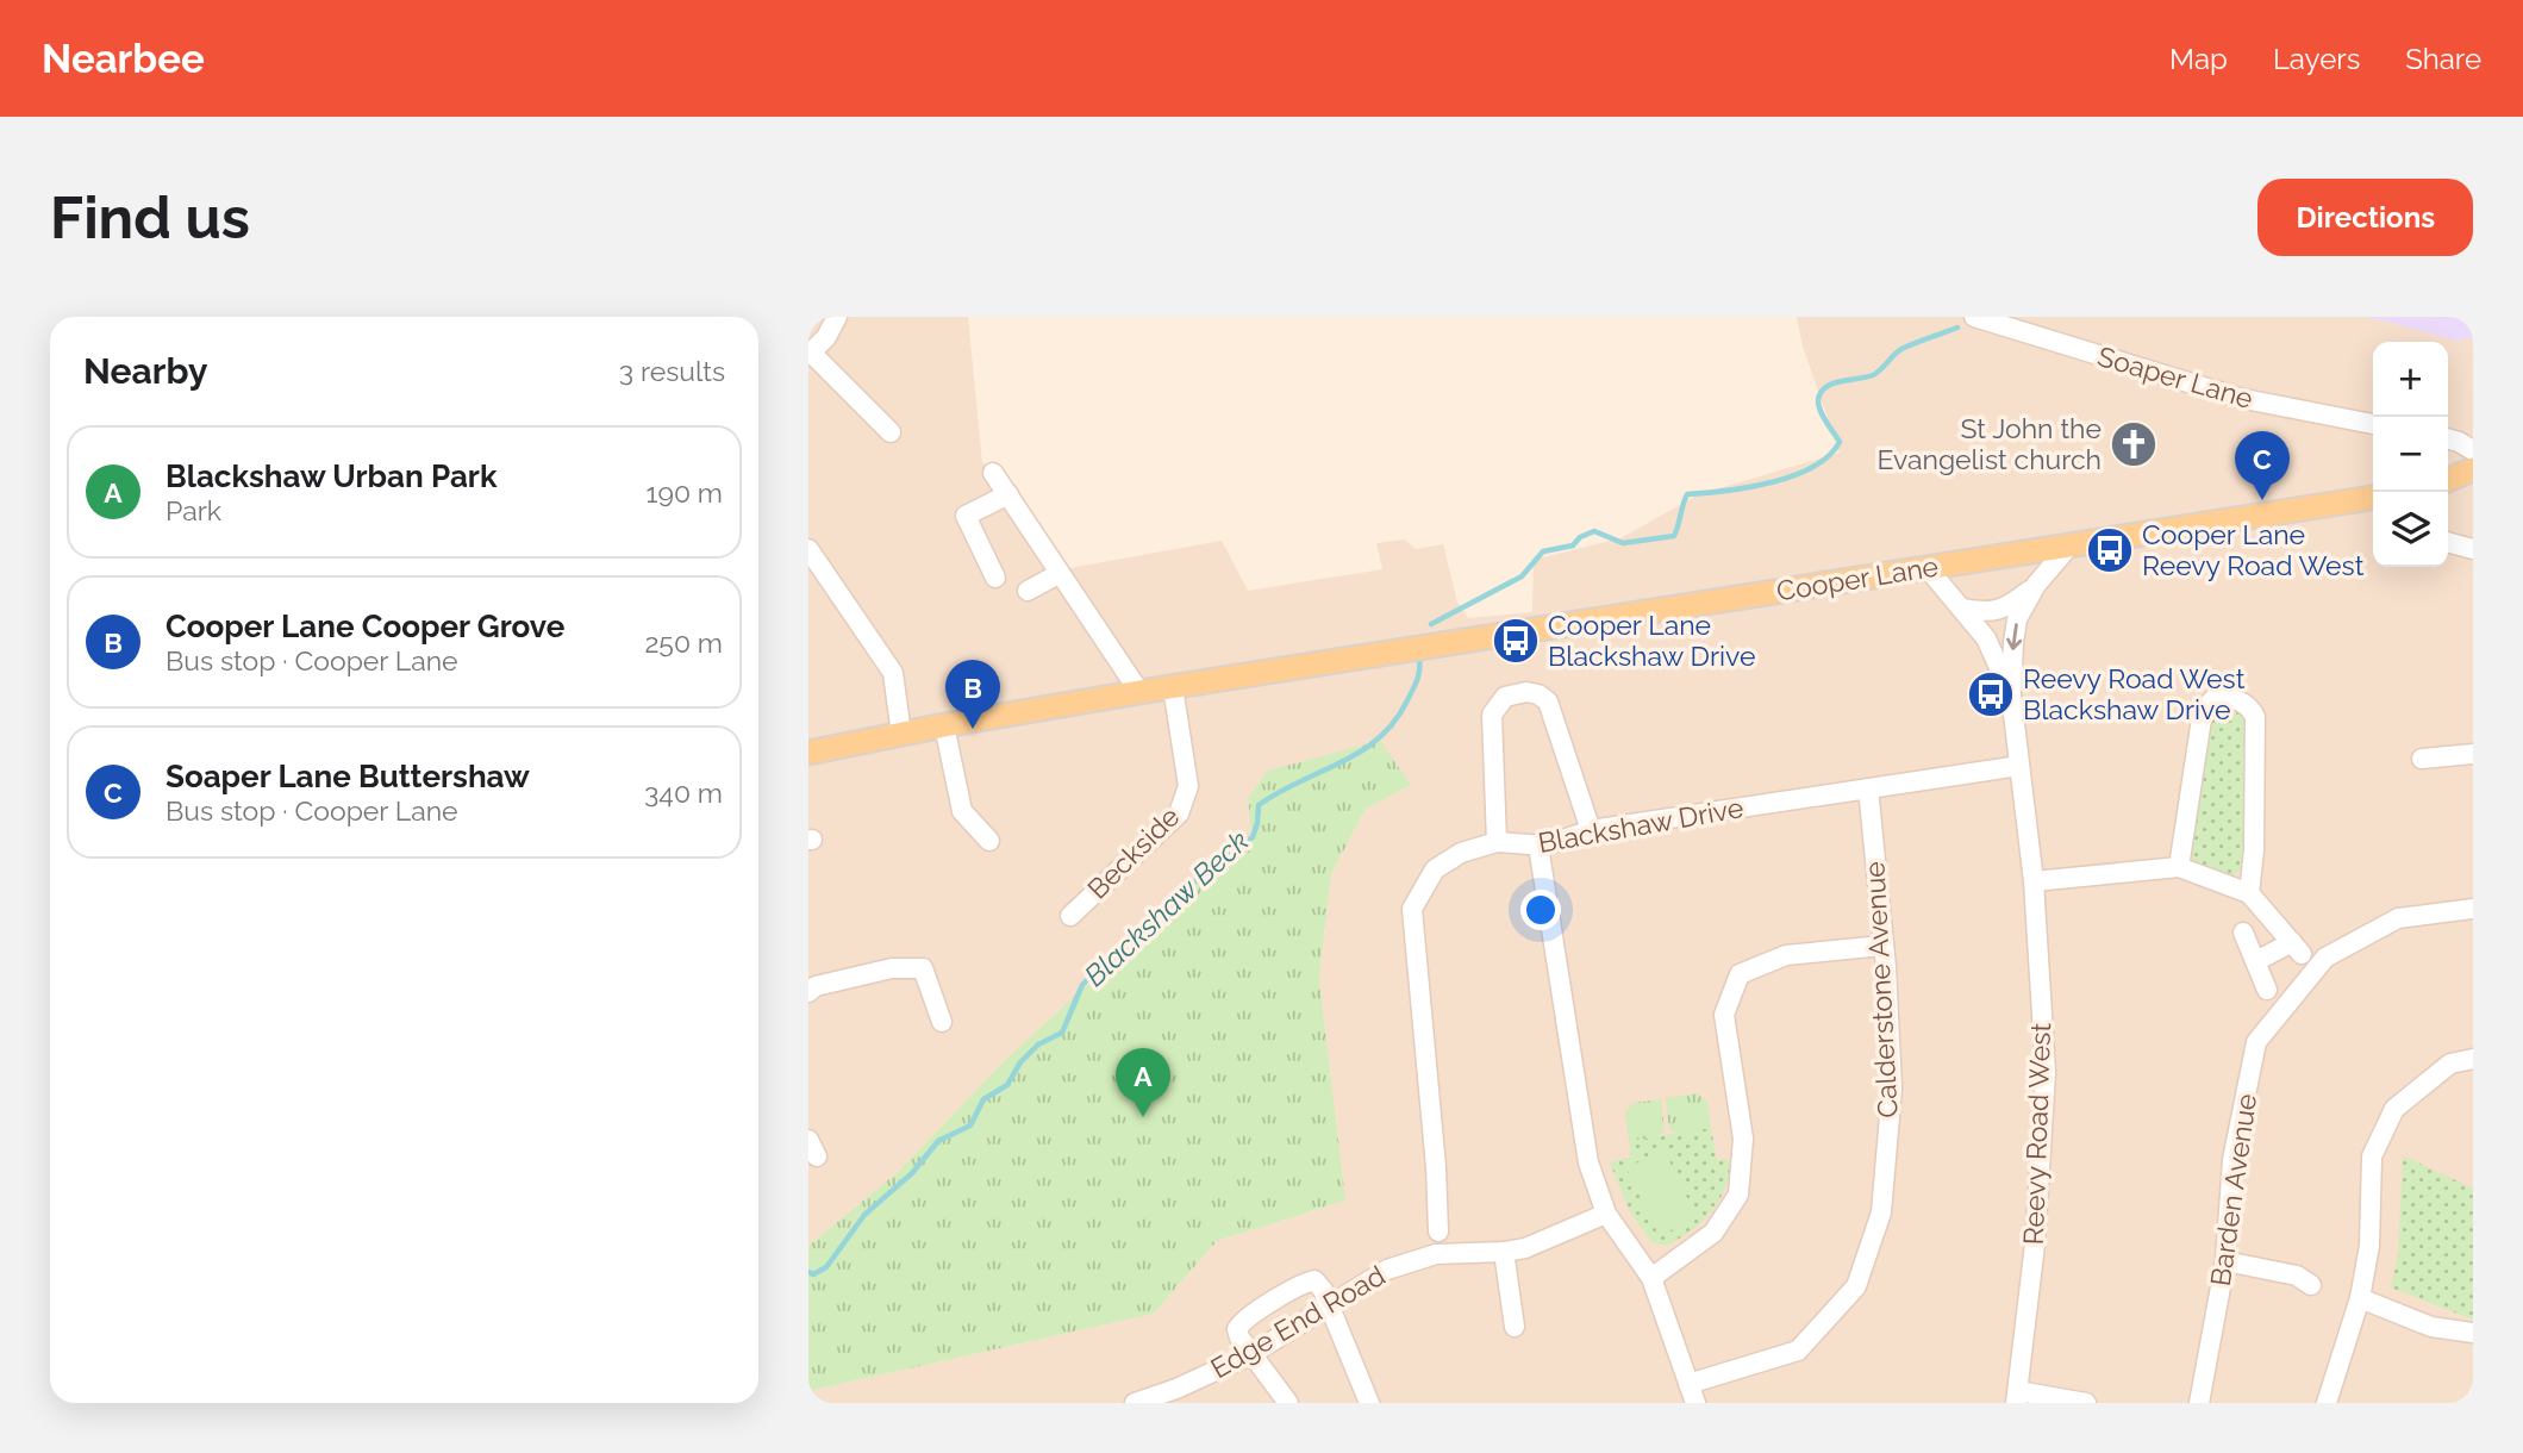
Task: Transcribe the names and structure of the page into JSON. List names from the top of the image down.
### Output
{
  "streets": {
    "main road": ["Cooper Lane"],
    "street": [
      "Soaper Lane",
      "Blackshaw Drive",
      "Beckside",
      "Calderstone Avenue",
      "Reevy Road West",
      "Barden Avenue",
      "Edge End Road"
    ]
  },
  "crossings": [
    ["Cooper Lane", "Beckside"],
    ["Blackshaw Drive", "Calderstone Avenue"],
    ["Blackshaw Drive", "Reevy Road West"]
  ],
  "water": ["Blackshaw Beck"],
  "places": {
    "church": ["St John the Evangelist church"],
    "bus stop": ["Cooper Lane Reevy Road West", "Cooper Lane Blackshaw Drive", "Reevy Road West Blackshaw Drive"]
  },
  "page": {
    "header": "Nearbee",
    "nav": ["Map", "Layers", "Share"],
    "buttons": "Directions",
    "title": "Find us",
    "heading": ["Nearby", "3 results"],
    "map_buttons": ["+", "−"],
    "list": [
      {
        "mark": "A",
        "name": "Blackshaw Urban Park",
        "note": "Park",
        "value": "190 m"
      },
      {
        "mark": "B",
        "name": "Cooper Lane Cooper Grove",
        "note": "Bus stop · Cooper Lane",
        "value": "250 m"
      },
      {
        "mark": "C",
        "name": "Soaper Lane Buttershaw",
        "note": "Bus stop · Cooper Lane",
        "value": "340 m"
      }
    ],
    "pins": ["C", "B", "A"]
  }
}
